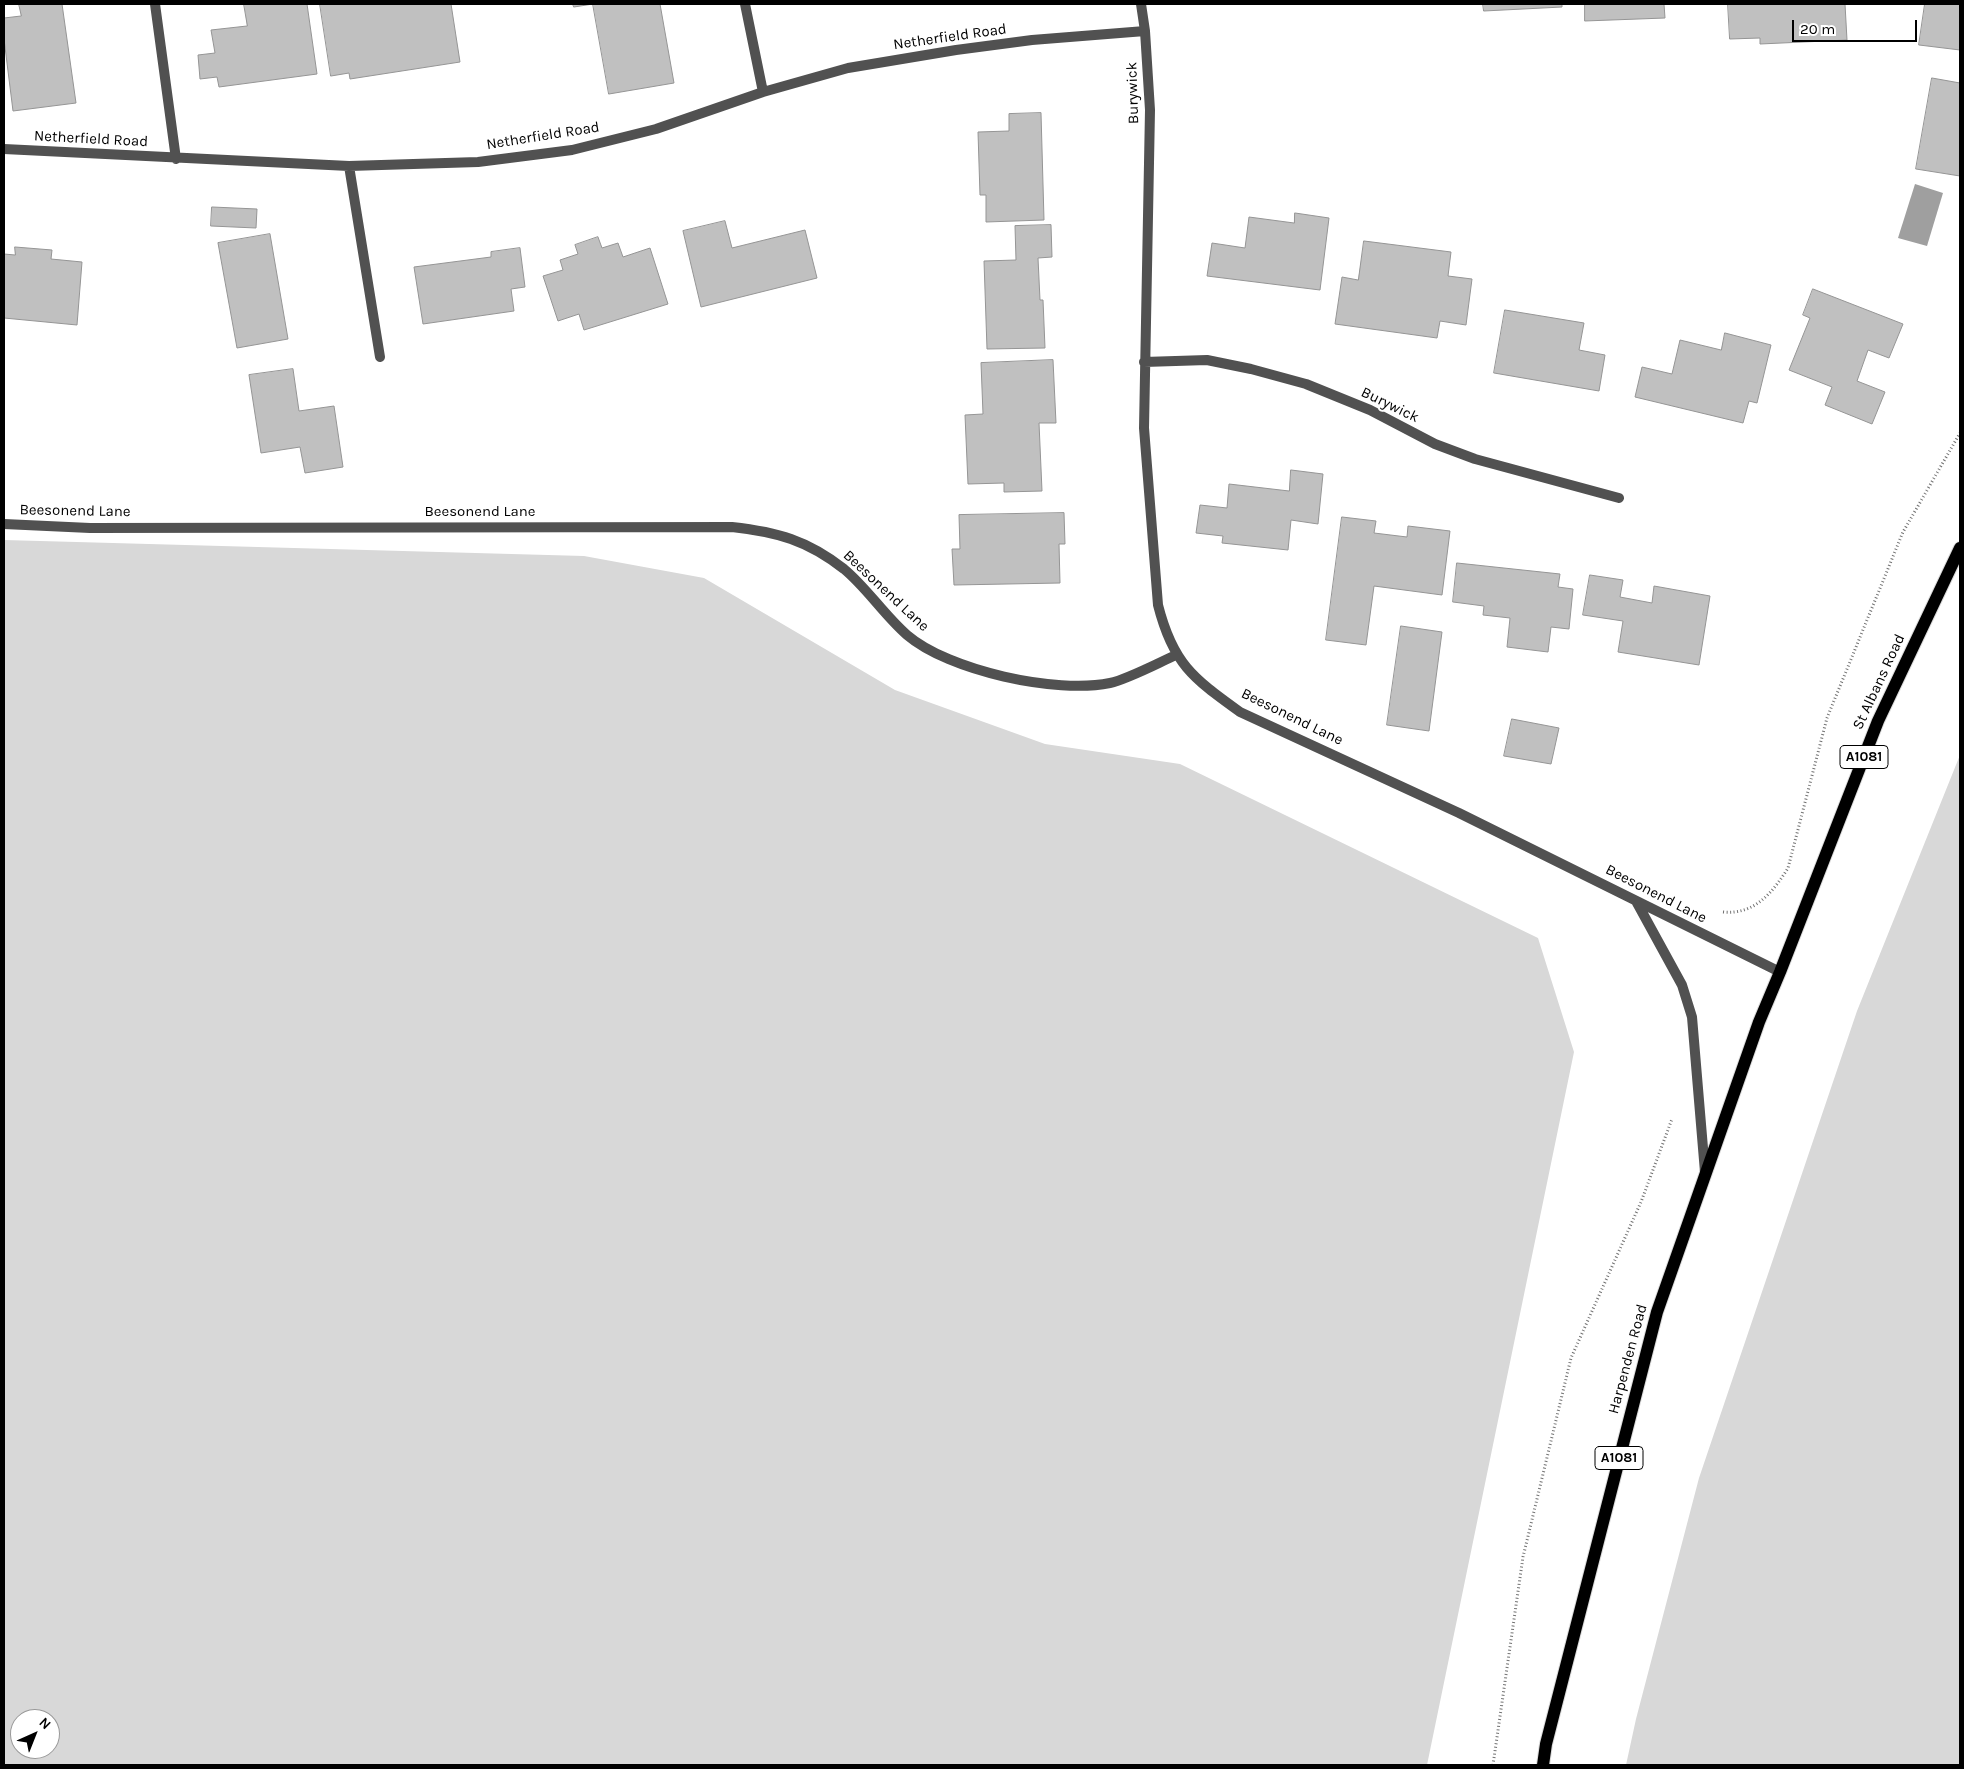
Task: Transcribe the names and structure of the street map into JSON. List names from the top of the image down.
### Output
{
  "streets": {
    "main road": ["St Albans Road", "A1081", "Harpenden Road"],
    "street": ["Netherfield Road", "Burywick", "Beesonend Lane"]
  },
  "crossings": [
    ["Netherfield Road", "Burywick"],
    ["Burywick", "Beesonend Lane"],
    ["Beesonend Lane", "St Albans Road"],
    ["Beesonend Lane", "Harpenden Road"],
    ["St Albans Road", "Harpenden Road"]
  ],
  "scale_bar": "20 m",
  "north": "top right"
}
